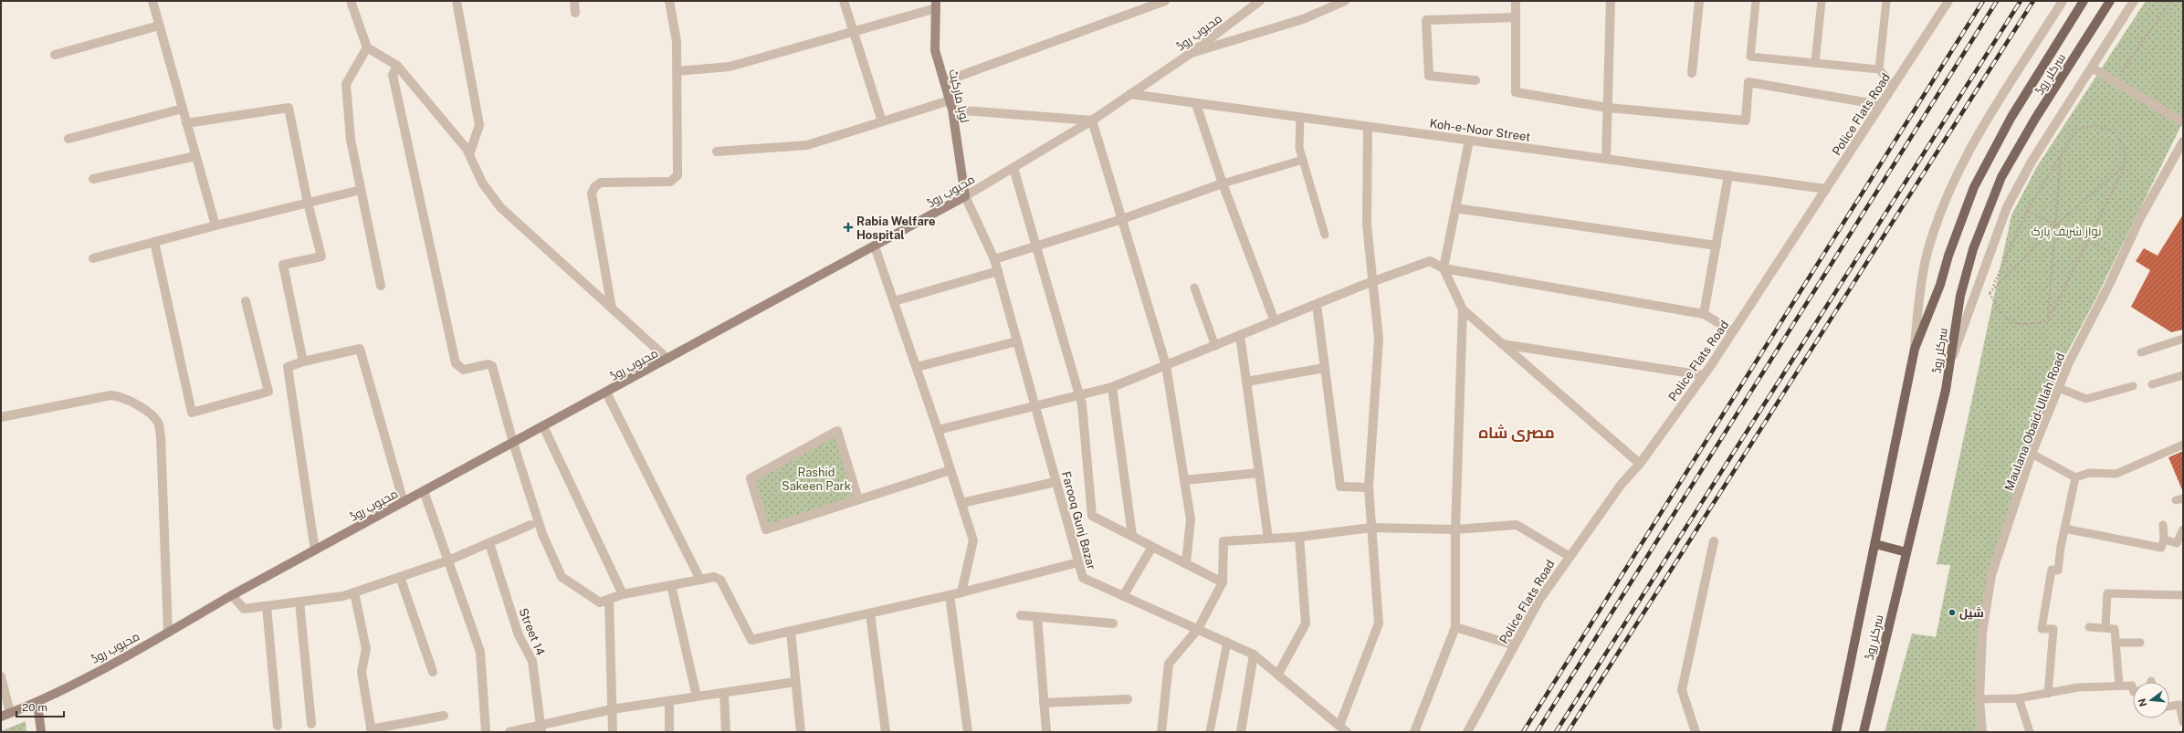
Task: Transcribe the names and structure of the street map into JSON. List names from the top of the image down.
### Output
{
  "streets": {
    "main road": ["محبوب روڈ", "سرکلر روڈ", "لوہا مارکیٹ"],
    "street": [
      "Police Flats Road",
      "Koh-e-Noor Street",
      "Maulana Obaid-Ullah Road",
      "Farooq Gunj Bazar",
      "Street 14"
    ]
  },
  "crossings": [
    ["محبوب روڈ", "لوہا مارکیٹ"],
    ["محبوب روڈ", "Koh-e-Noor Street"],
    ["محبوب روڈ", "Farooq Gunj Bazar"],
    ["لوہا مارکیٹ", "Farooq Gunj Bazar"],
    ["Police Flats Road", "Koh-e-Noor Street"]
  ],
  "districts": ["مصری شاہ"],
  "parks": ["نواز شریف پارک", "Rashid Sakeen Park"],
  "places": {
    "health": ["Rabia Welfare Hospital"],
    "other": ["شیل"]
  },
  "scale_bar": "20 m",
  "north": "left"
}
